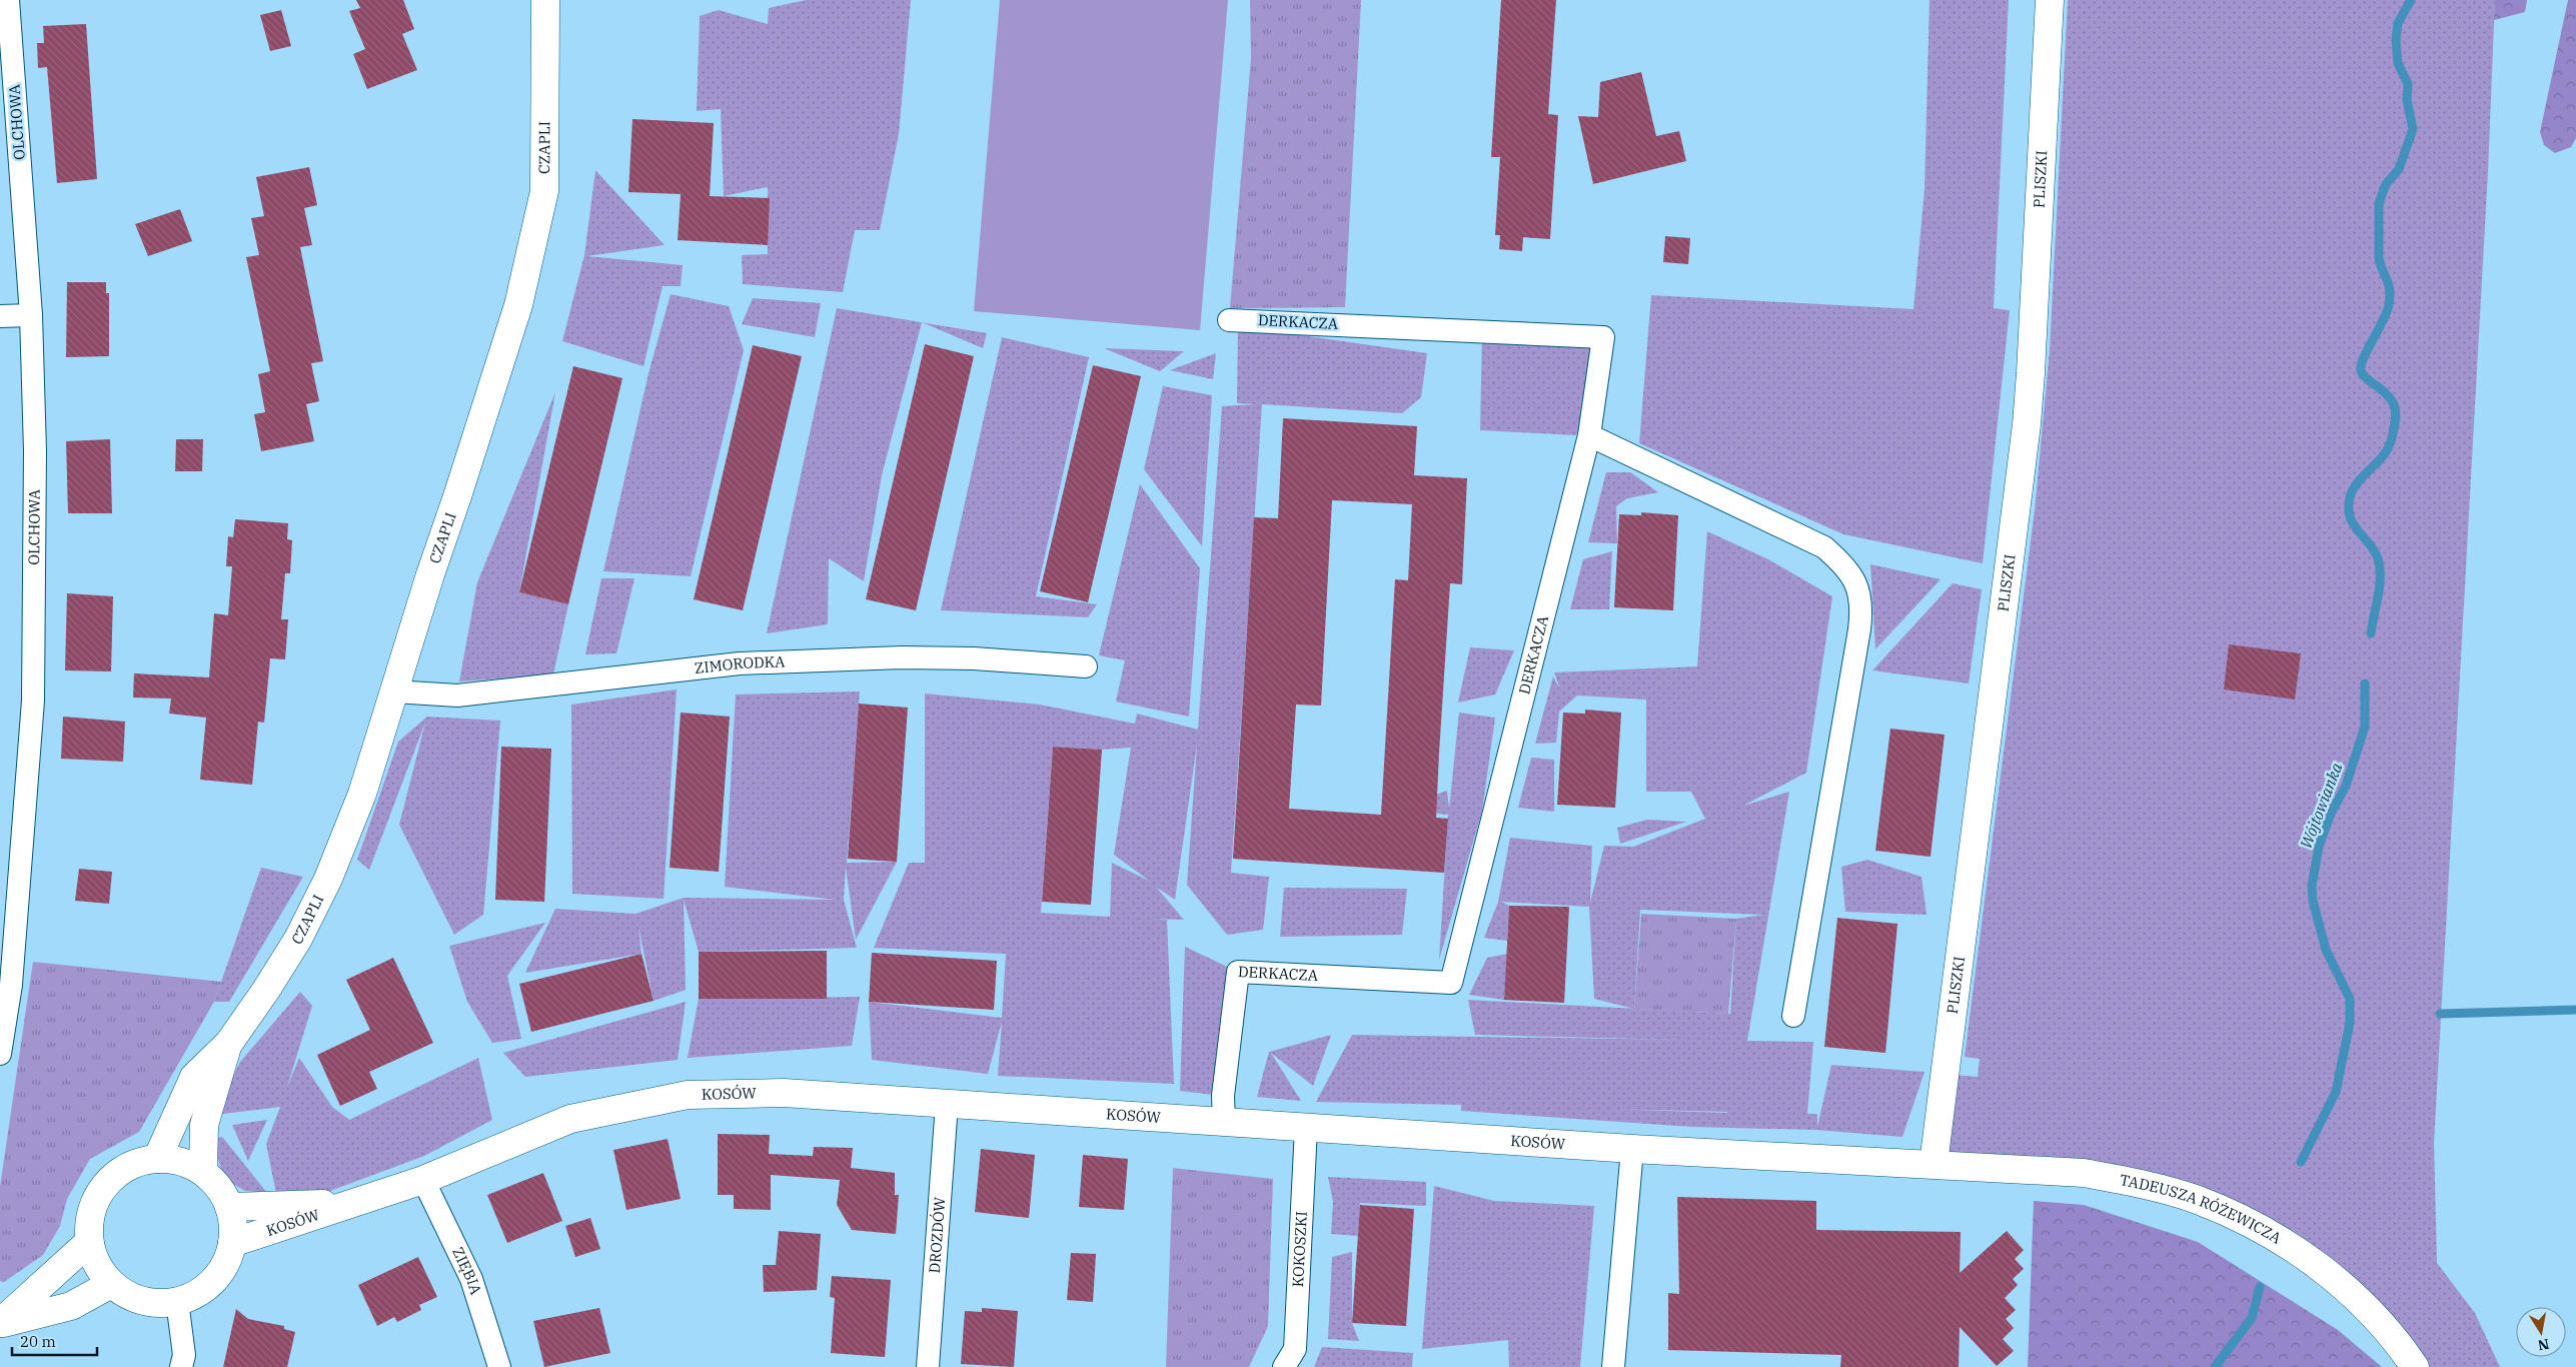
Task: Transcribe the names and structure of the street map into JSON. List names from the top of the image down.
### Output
{
  "streets": {
    "street": [
      "OLCHOWA",
      "CZAPLI",
      "PLISZKI",
      "DERKACZA",
      "ZIMORODKA",
      "KOSÓW",
      "TADEUSZA RÓŻEWICZA",
      "DROZDÓW",
      "KOKOSZKI",
      "ZIĘBIA"
    ]
  },
  "crossings": [
    ["CZAPLI", "ZIMORODKA"],
    ["CZAPLI", "KOSÓW"],
    ["PLISZKI", "KOSÓW"],
    ["PLISZKI", "TADEUSZA RÓŻEWICZA"],
    ["DERKACZA", "KOSÓW"],
    ["KOSÓW", "TADEUSZA RÓŻEWICZA"],
    ["KOSÓW", "DROZDÓW"],
    ["KOSÓW", "KOKOSZKI"],
    ["KOSÓW", "ZIĘBIA"]
  ],
  "water": ["Wójtowianka"],
  "scale_bar": "20 m",
  "north": "bottom"
}
